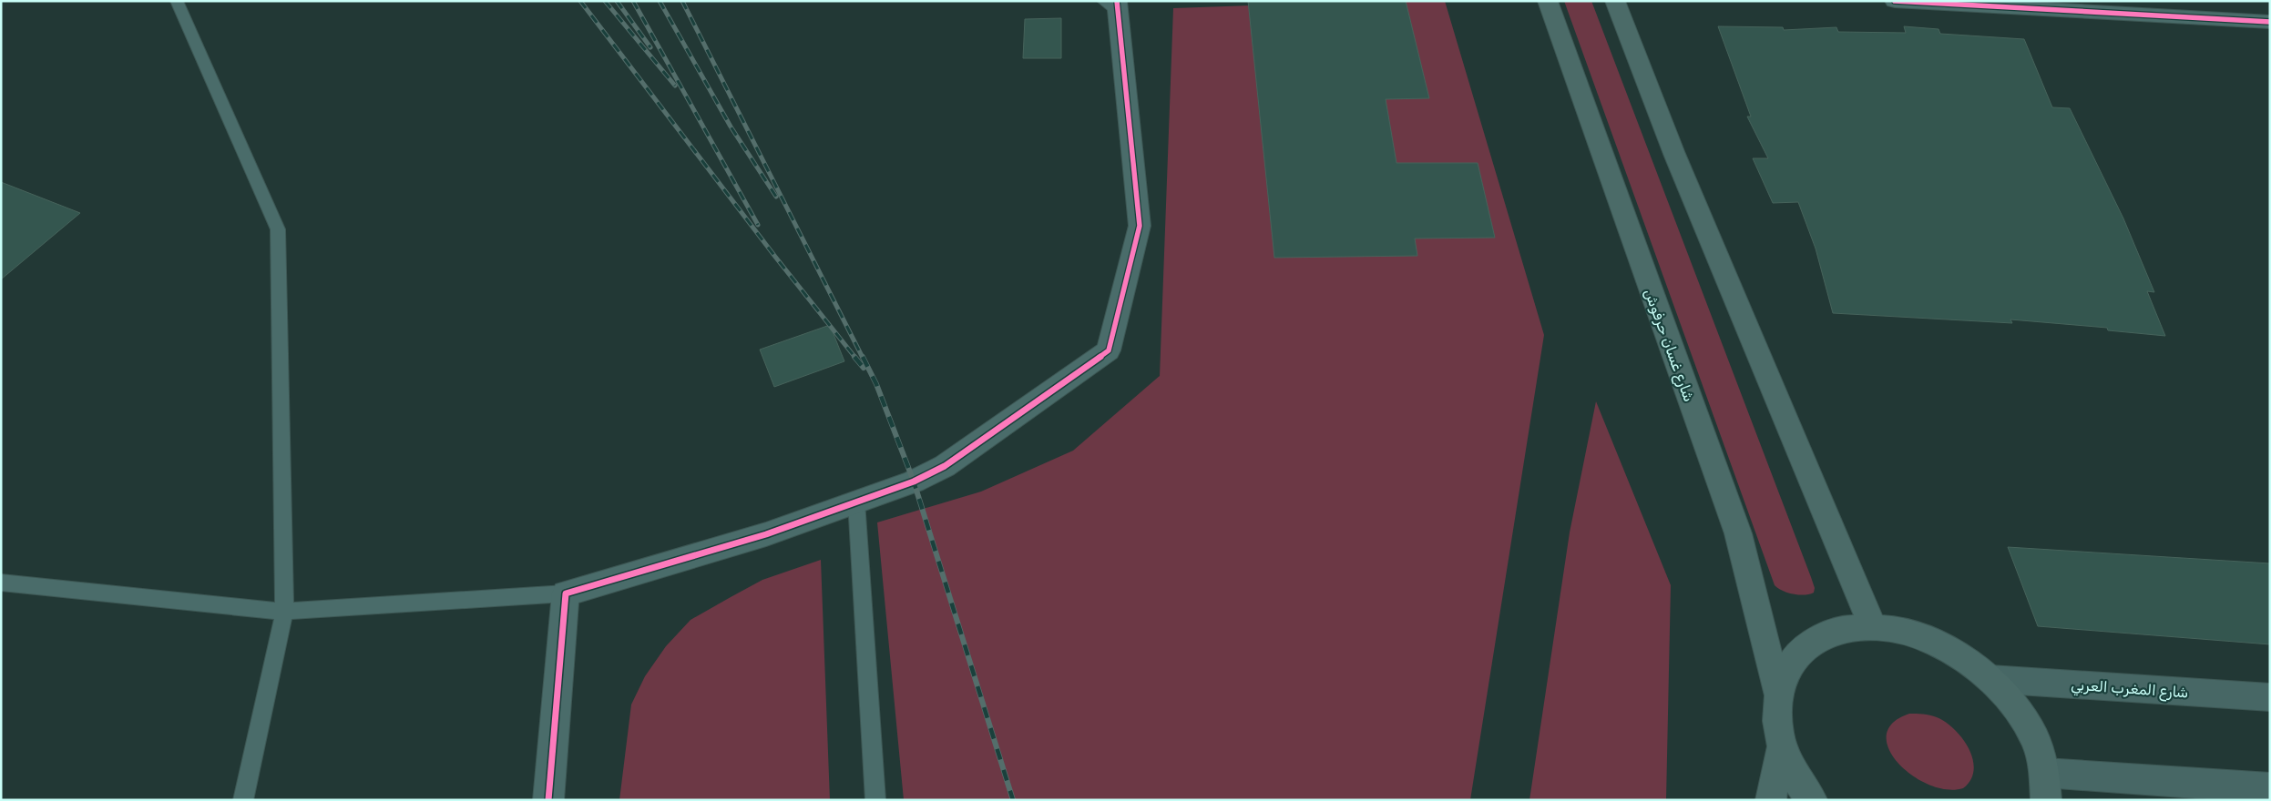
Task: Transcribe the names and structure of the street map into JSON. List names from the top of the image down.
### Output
{
  "streets": {
    "main road": ["شارع غسان حرفوش", "شارع المغرب العربي"]
  }
}
